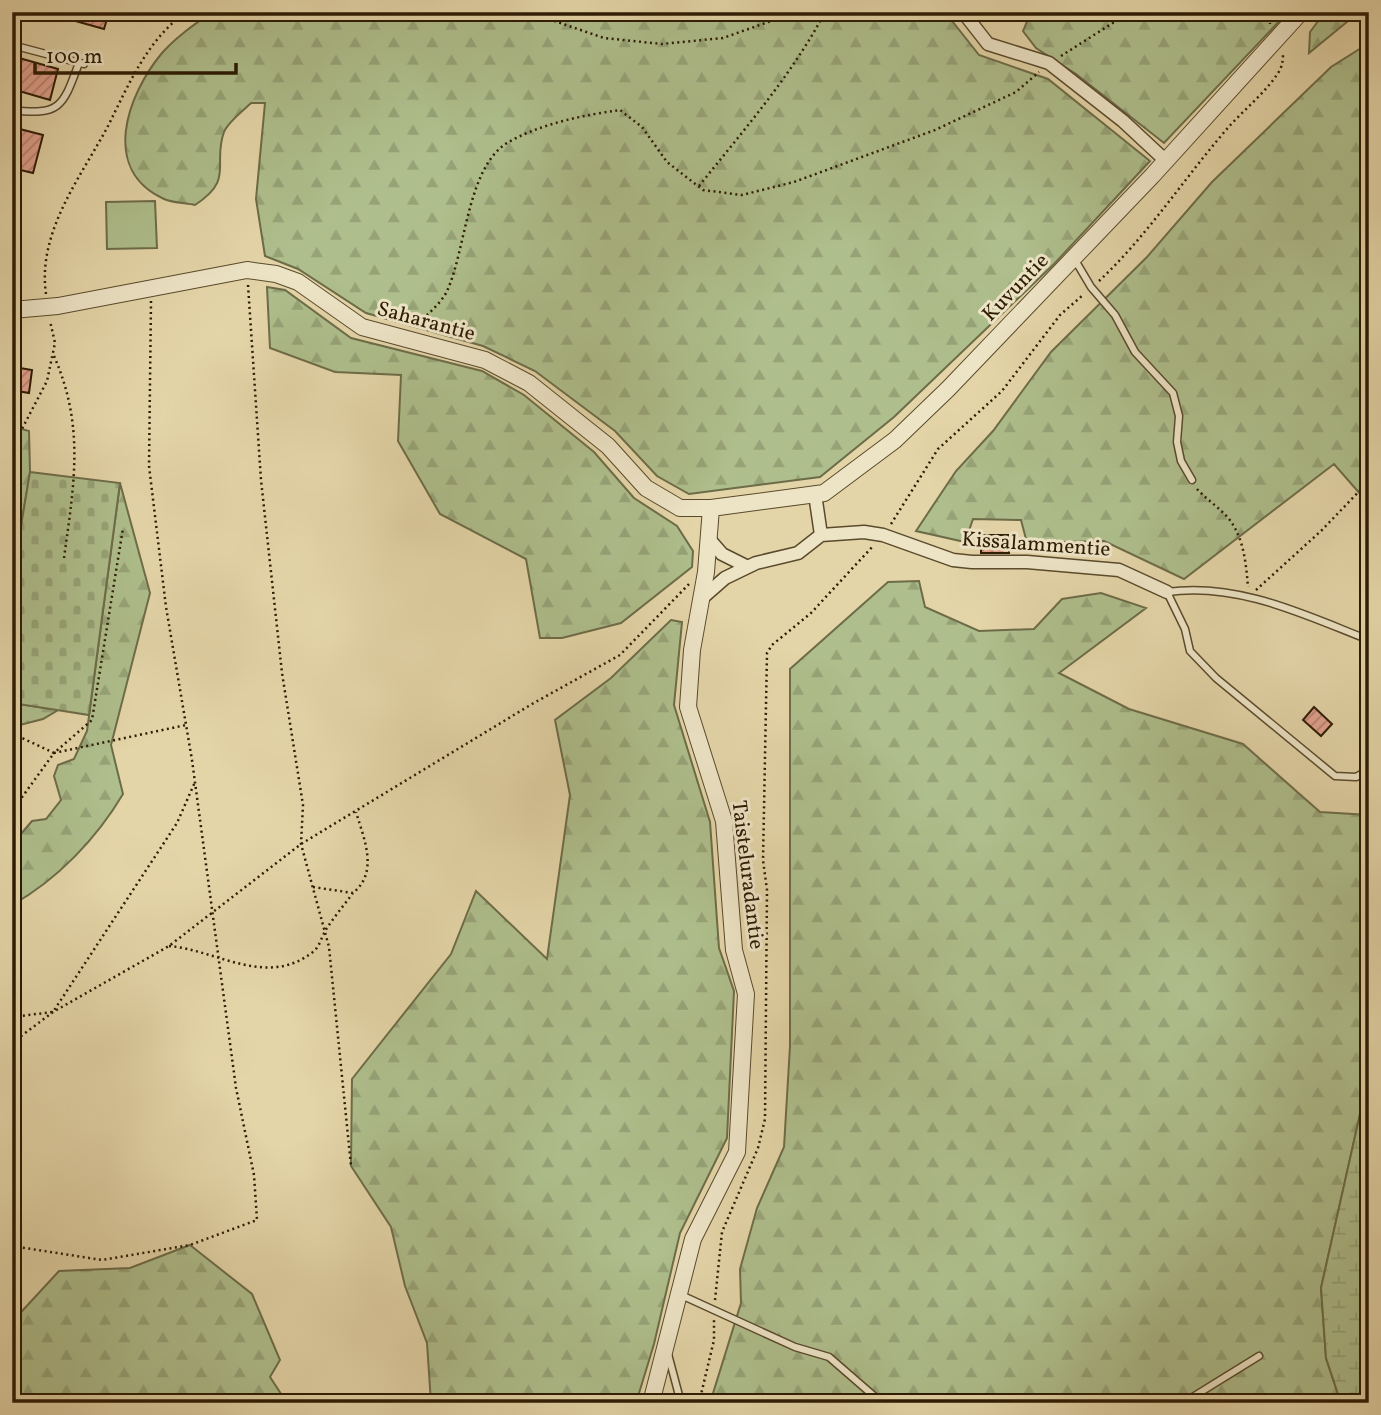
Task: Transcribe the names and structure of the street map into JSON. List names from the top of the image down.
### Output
{
  "streets": {
    "street": [
      "Kuvuntie",
      "Saharantie",
      "Kissalammentie",
      "Taisteluradantie"
    ]
  },
  "crossings": [
    ["Kuvuntie", "Saharantie"],
    ["Kuvuntie", "Taisteluradantie"],
    ["Saharantie", "Taisteluradantie"]
  ],
  "scale_bar": "100 m"
}
